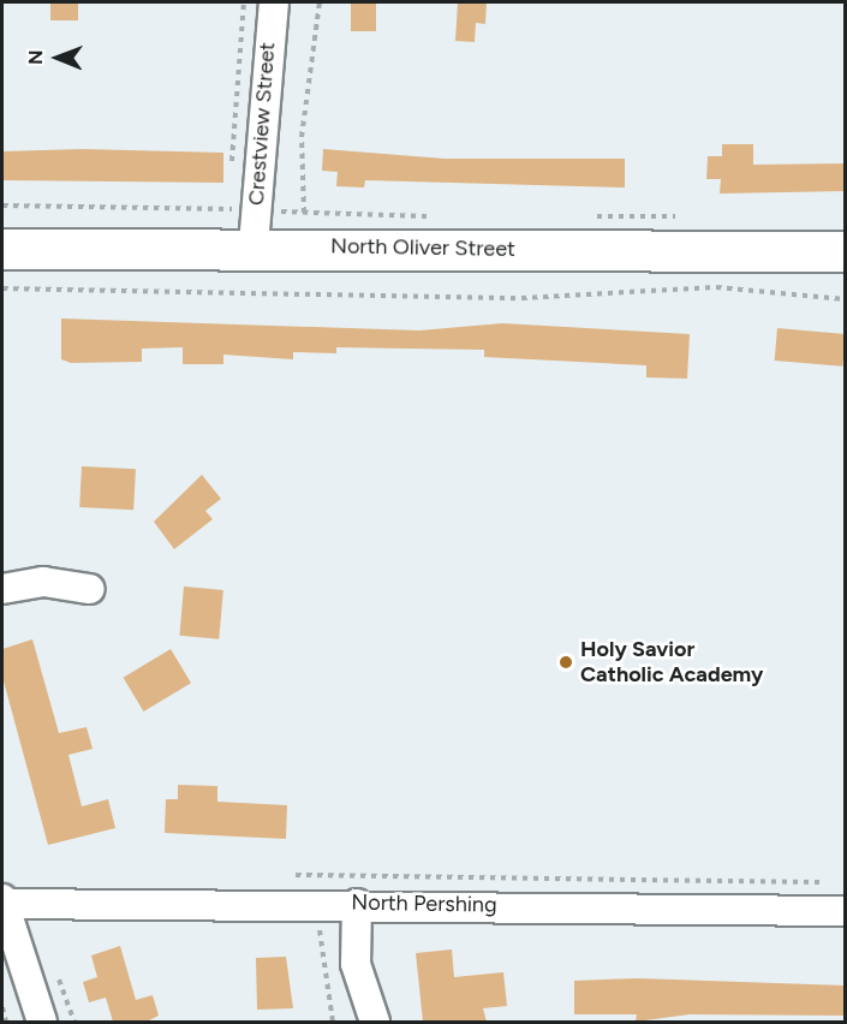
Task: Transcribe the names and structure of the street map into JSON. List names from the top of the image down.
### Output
{
  "streets": {
    "main road": ["North Oliver Street"],
    "street": ["Crestview Street", "North Pershing"]
  },
  "crossings": [
    ["Crestview Street", "North Oliver Street"]
  ],
  "places": ["Holy Savior Catholic Academy"],
  "north": "left"
}
